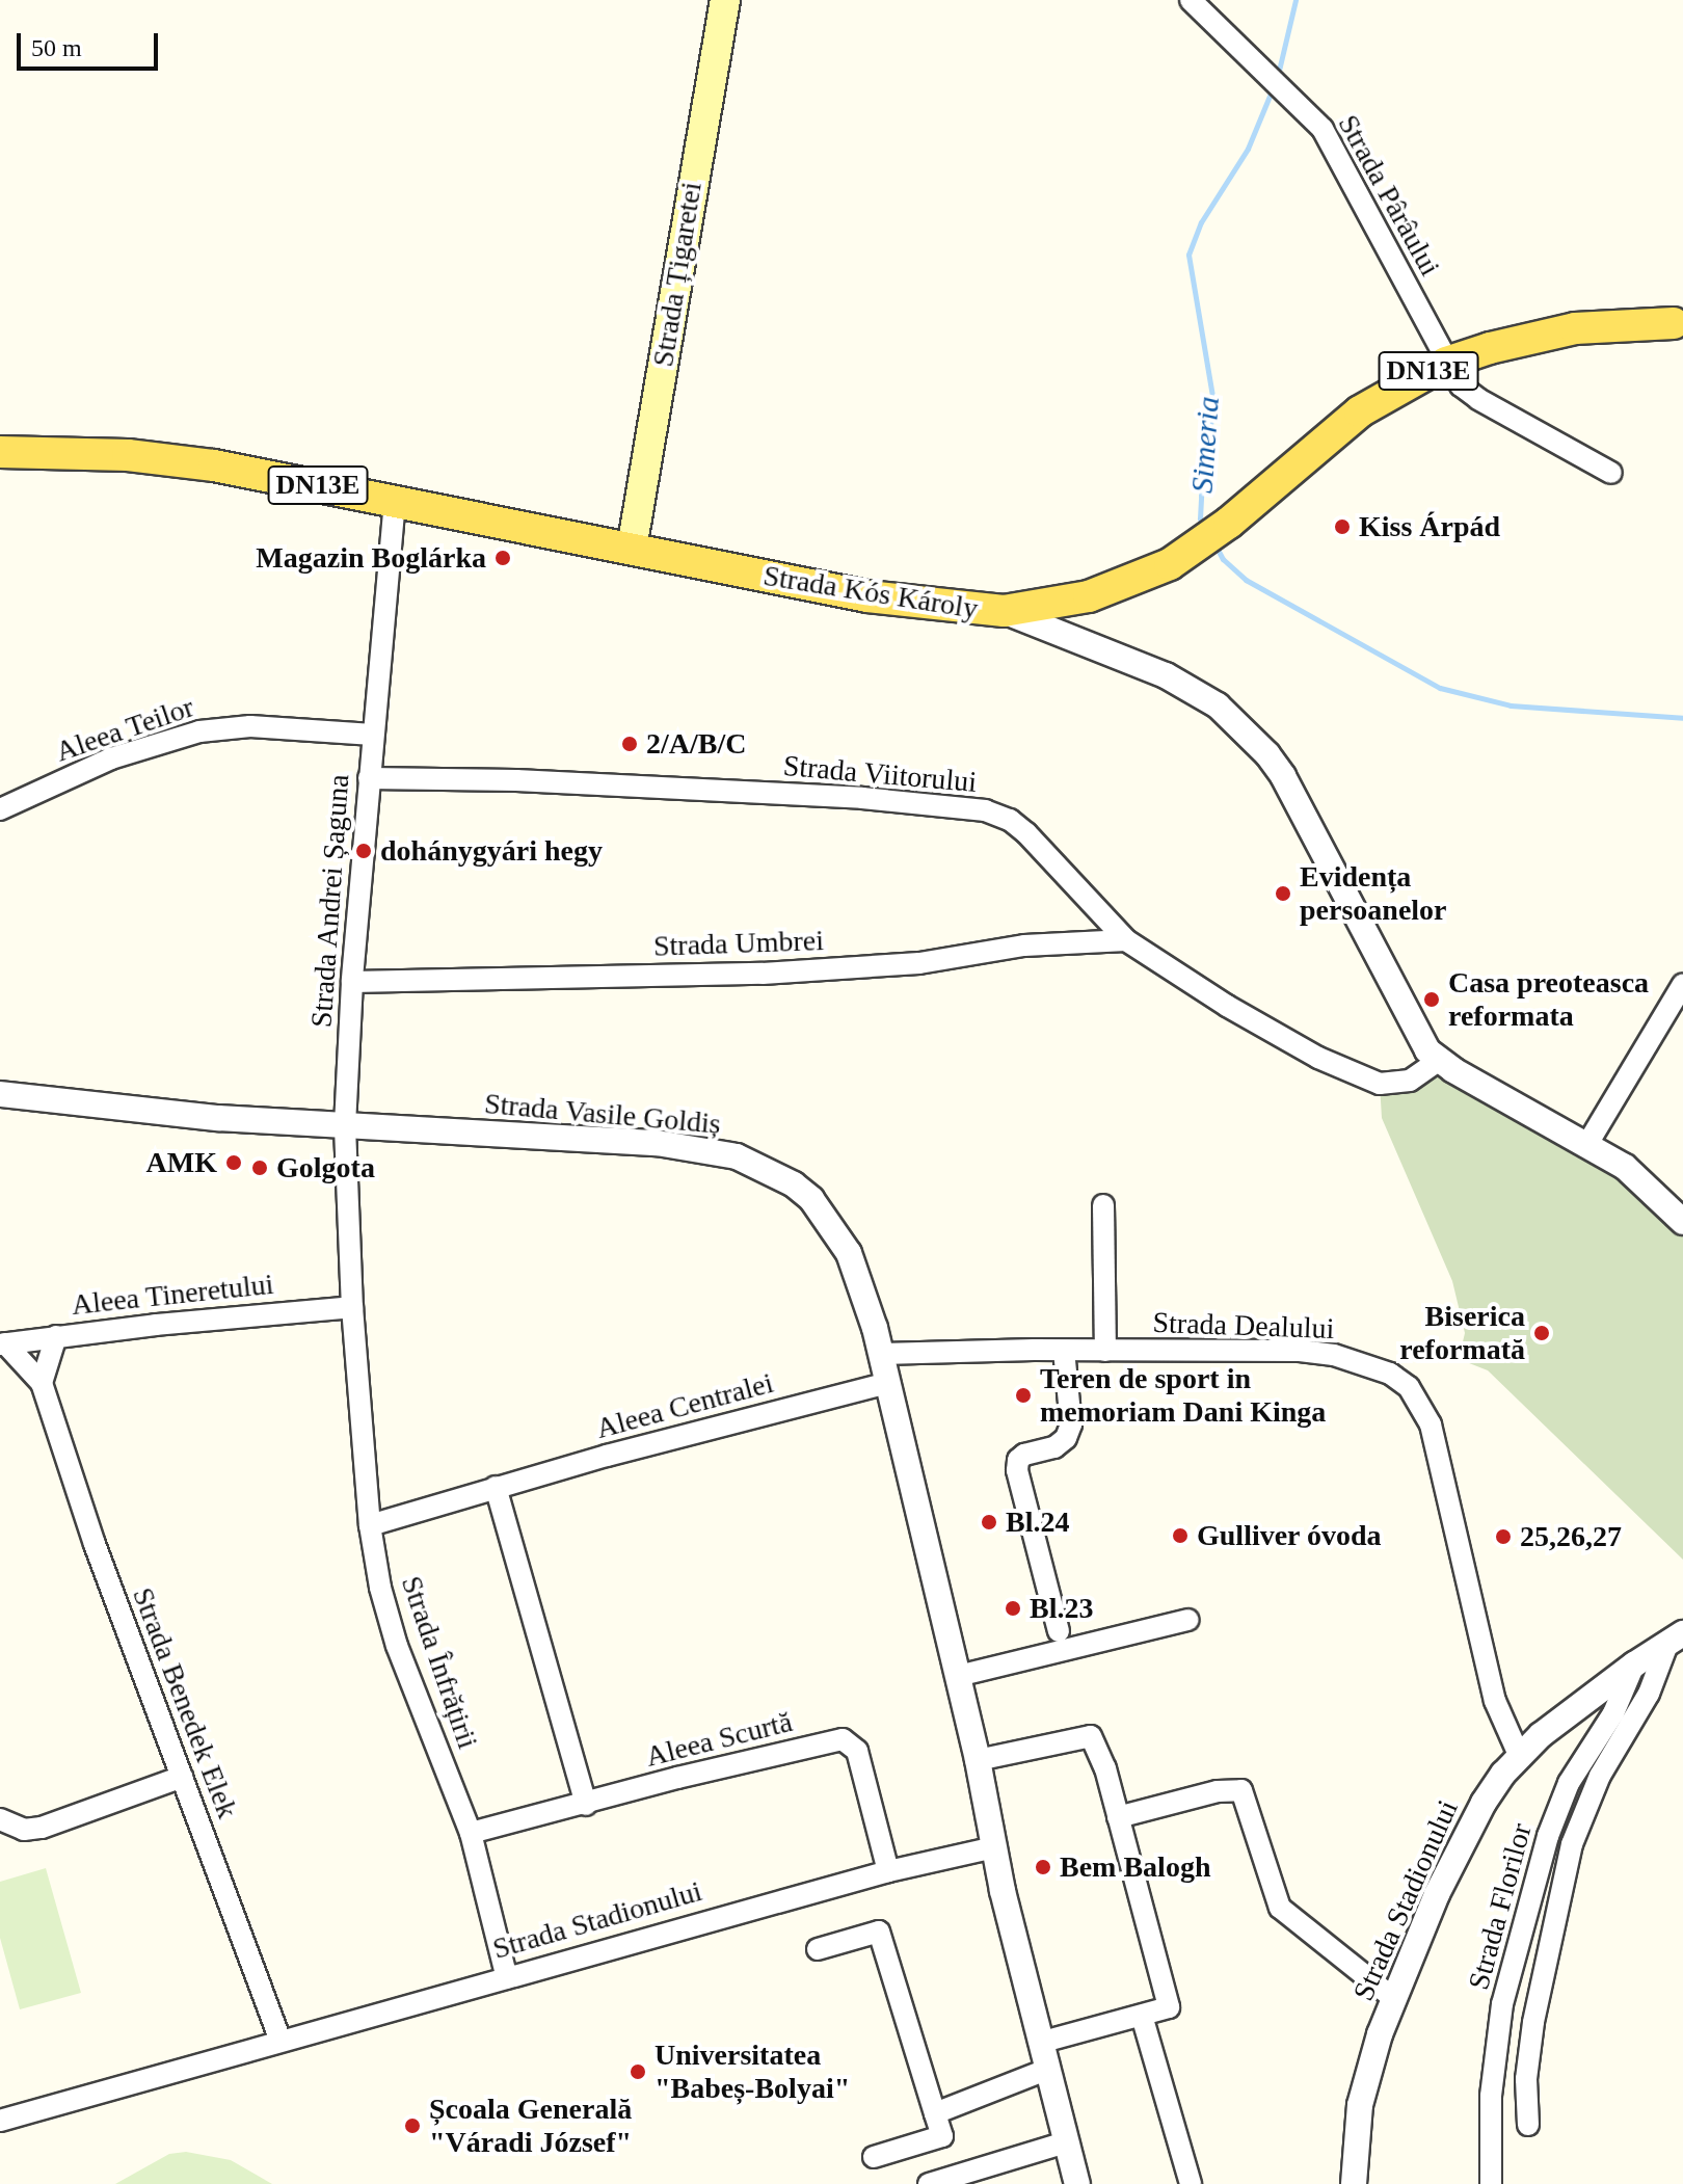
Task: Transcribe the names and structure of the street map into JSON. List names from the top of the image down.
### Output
{
  "streets": {
    "main road": ["Strada Țigaretei", "DN13E", "Strada Kós Károly"],
    "street": [
      "Strada Pârâului",
      "Aleea Teilor",
      "Strada Viitorului",
      "Strada Andrei Șaguna",
      "Strada Umbrei",
      "Strada Vasile Goldiș",
      "Aleea Tineretului",
      "Strada Dealului",
      "Aleea Centralei",
      "Strada Înfrățirii",
      "Strada Benedek Elek",
      "Aleea Scurtă",
      "Strada Stadionului",
      "Strada Florilor"
    ]
  },
  "crossings": [
    ["Strada Pârâului", "Strada Kós Károly"],
    ["Strada Țigaretei", "Strada Kós Károly"],
    ["Strada Kós Károly", "Strada Andrei Șaguna"],
    ["Aleea Teilor", "Strada Andrei Șaguna"],
    ["Strada Viitorului", "Strada Andrei Șaguna"],
    ["Strada Viitorului", "Strada Umbrei"],
    ["Strada Andrei Șaguna", "Strada Umbrei"],
    ["Strada Andrei Șaguna", "Strada Vasile Goldiș"],
    ["Strada Andrei Șaguna", "Aleea Tineretului"],
    ["Strada Andrei Șaguna", "Strada Înfrățirii"],
    ["Strada Vasile Goldiș", "Strada Dealului"],
    ["Strada Vasile Goldiș", "Aleea Centralei"],
    ["Strada Vasile Goldiș", "Strada Stadionului"],
    ["Aleea Tineretului", "Strada Înfrățirii"],
    ["Aleea Tineretului", "Strada Benedek Elek"],
    ["Strada Dealului", "Strada Stadionului"],
    ["Aleea Centralei", "Strada Înfrățirii"],
    ["Strada Înfrățirii", "Aleea Scurtă"],
    ["Strada Înfrățirii", "Strada Stadionului"],
    ["Strada Benedek Elek", "Strada Stadionului"],
    ["Aleea Scurtă", "Strada Stadionului"],
    ["Strada Stadionului", "Strada Florilor"]
  ],
  "water": ["Simeria"],
  "places": [
    "Kiss Árpád",
    "Magazin Boglárka",
    "2/A/B/C",
    "dohánygyári hegy",
    "Evidența persoanelor",
    "Casa preoteasca reformata",
    "AMK",
    "Golgota",
    "Biserica reformată",
    "Teren de sport in memoriam Dani Kinga",
    "Bl.24",
    "Gulliver óvoda",
    "25,26,27",
    "Bl.23",
    "Bem Balogh",
    "Universitatea \"Babeș-Bolyai\"",
    "Școala Generală \"Váradi József\""
  ],
  "scale_bar": "50 m"
}
